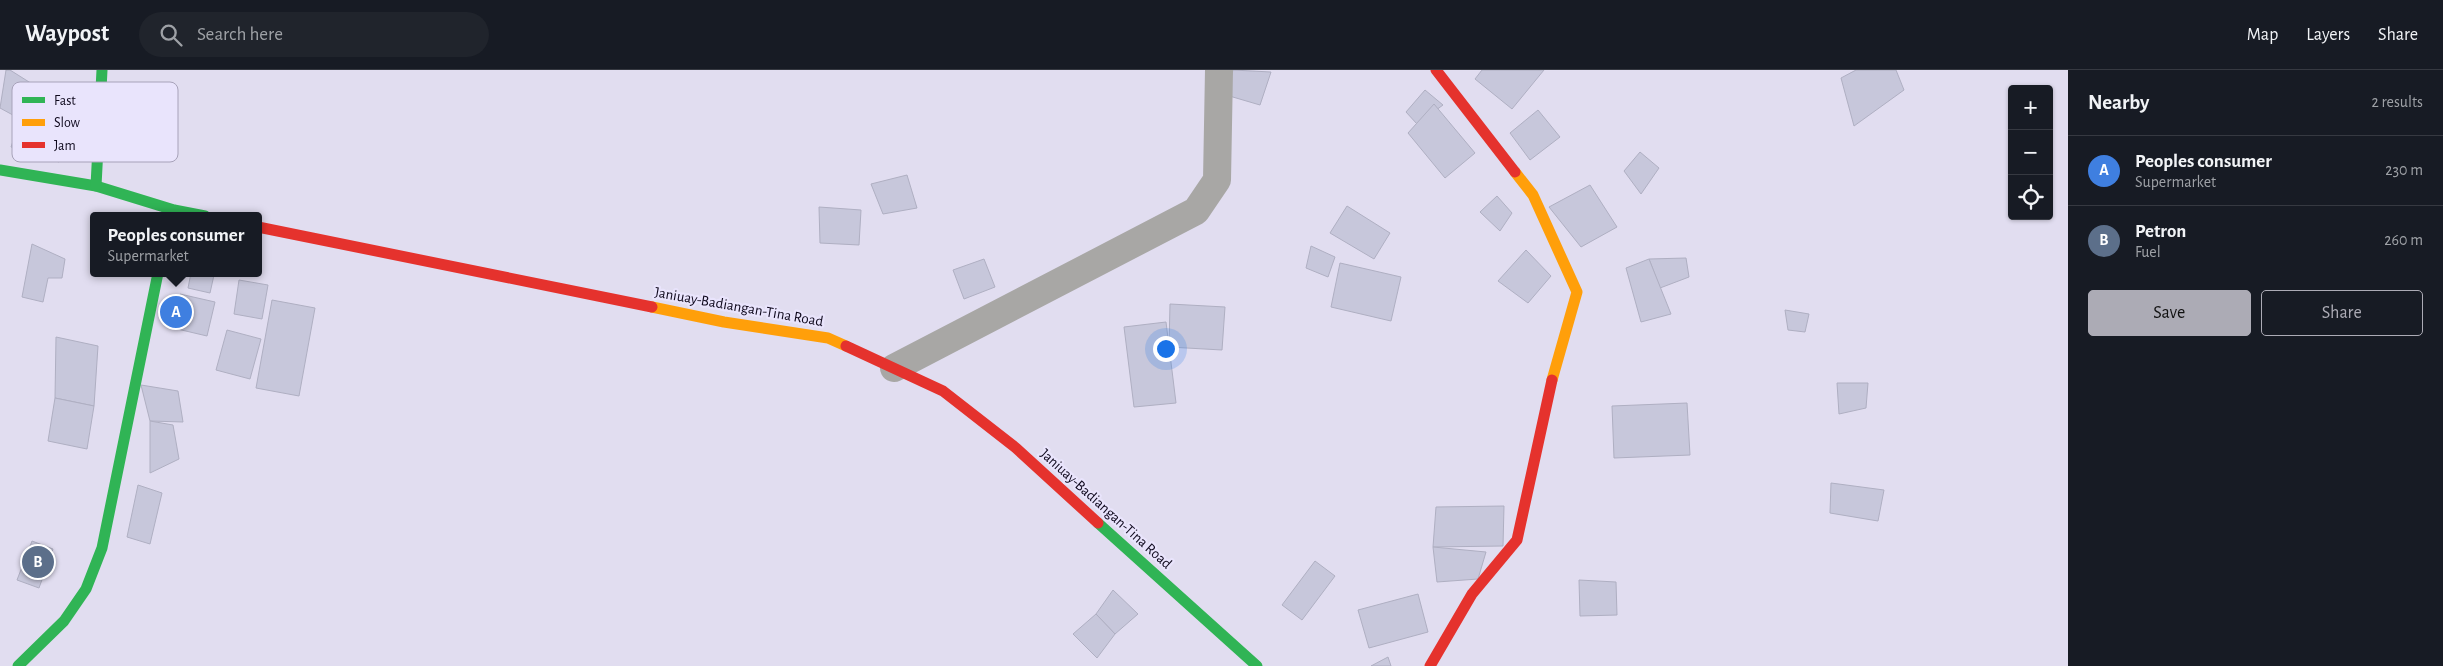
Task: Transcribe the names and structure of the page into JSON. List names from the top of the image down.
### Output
{
  "streets": {
    "main road": ["Janiuay-Badiangan-Tina Road"]
  },
  "legend": ["Fast", "Slow", "Jam"],
  "page": {
    "header": "Waypost",
    "search": "Search here",
    "nav": ["Map", "Layers", "Share"],
    "heading": ["Nearby", "2 results"],
    "map_buttons": ["+", "−"],
    "list": [
      {
        "mark": "A",
        "name": "Peoples consumer",
        "note": "Supermarket",
        "value": "230 m"
      },
      {
        "mark": "B",
        "name": "Petron",
        "note": "Fuel",
        "value": "260 m"
      }
    ],
    "popup": ["Peoples consumer", "Supermarket"],
    "buttons": ["Save", "Share"],
    "pins": ["A", "B"]
  }
}
